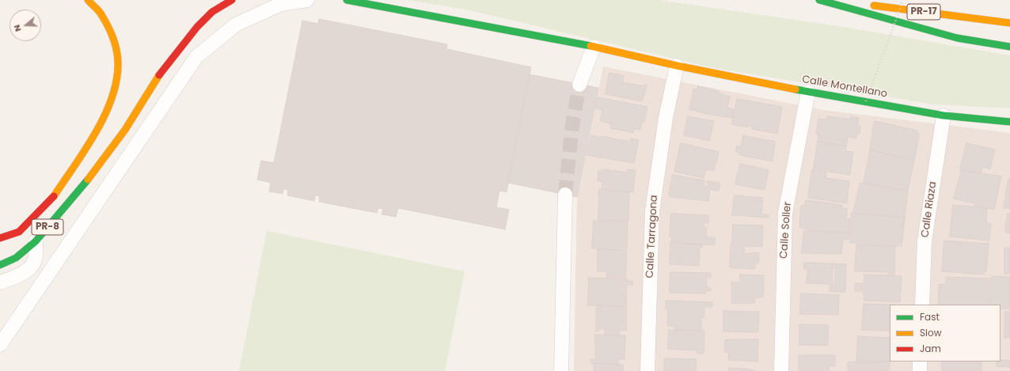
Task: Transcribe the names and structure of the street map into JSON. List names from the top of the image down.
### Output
{
  "streets": {
    "main road": ["PR-17", "Calle Montellano", "PR-8"],
    "street": ["Calle Riaza", "Calle Soller", "Calle Tarragona"]
  },
  "crossings": [
    ["Calle Montellano", "Calle Riaza"],
    ["Calle Montellano", "Calle Soller"],
    ["Calle Montellano", "Calle Tarragona"]
  ],
  "legend": ["Fast", "Slow", "Jam"],
  "north": "left"
}
